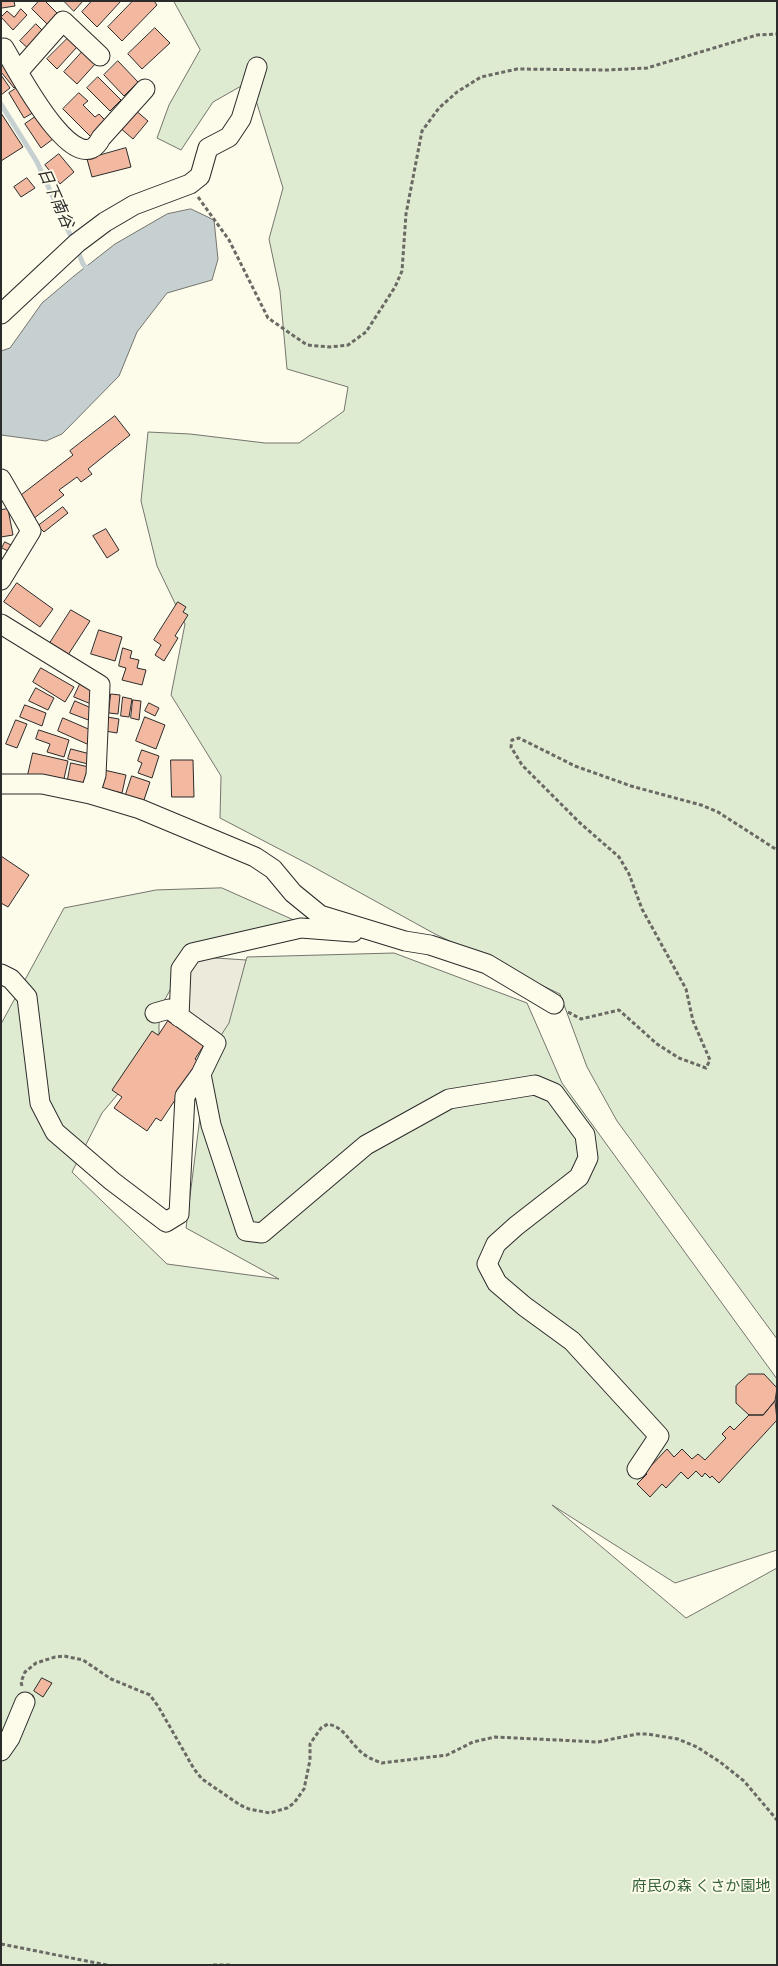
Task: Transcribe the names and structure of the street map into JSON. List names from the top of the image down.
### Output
{
  "water": ["日下南谷"],
  "parks": ["府民の森 くさか園地"]
}
